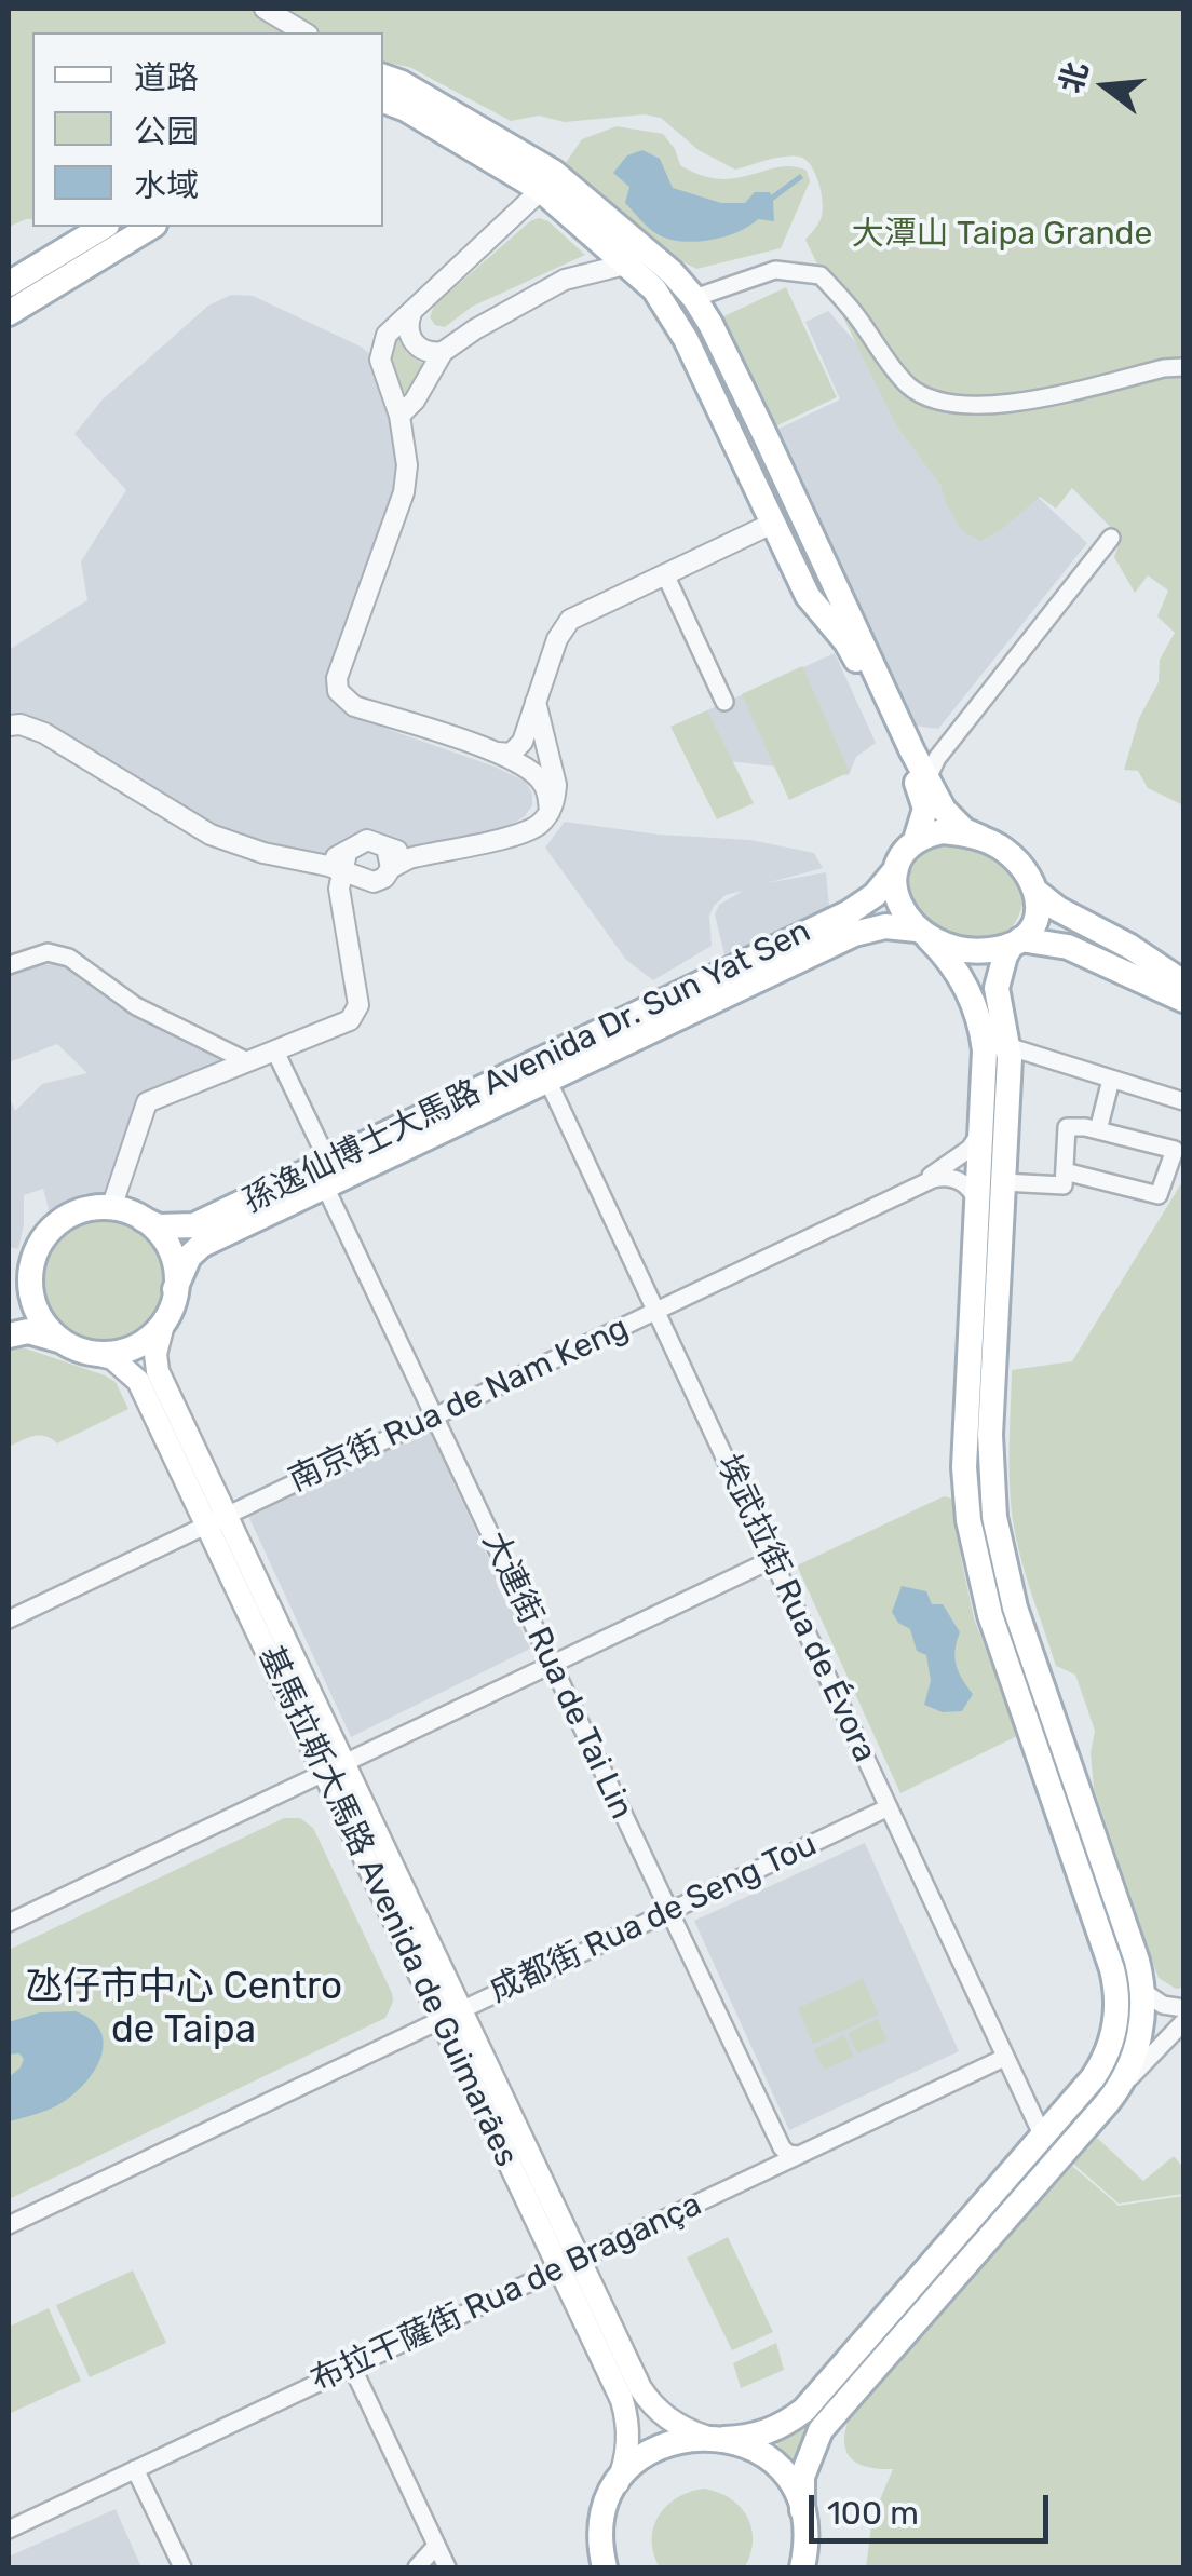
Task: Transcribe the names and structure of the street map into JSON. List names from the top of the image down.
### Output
{
  "streets": {
    "main road": ["孫逸仙博士大馬路 Avenida Dr. Sun Yat Sen", "基馬拉斯大馬路 Avenida de Guimarães"],
    "street": [
      "南京街 Rua de Nam Keng",
      "埃武拉街 Rua de Évora",
      "大連街 Rua de Tai Lin",
      "成都街 Rua de Seng Tou",
      "布拉干薩街 Rua de Bragança"
    ]
  },
  "crossings": [
    ["孫逸仙博士大馬路 Avenida Dr. Sun Yat Sen", "埃武拉街 Rua de Évora"],
    ["孫逸仙博士大馬路 Avenida Dr. Sun Yat Sen", "大連街 Rua de Tai Lin"],
    ["孫逸仙博士大馬路 Avenida Dr. Sun Yat Sen", "基馬拉斯大馬路 Avenida de Guimarães"],
    ["南京街 Rua de Nam Keng", "埃武拉街 Rua de Évora"],
    ["南京街 Rua de Nam Keng", "大連街 Rua de Tai Lin"],
    ["南京街 Rua de Nam Keng", "基馬拉斯大馬路 Avenida de Guimarães"],
    ["埃武拉街 Rua de Évora", "成都街 Rua de Seng Tou"],
    ["埃武拉街 Rua de Évora", "布拉干薩街 Rua de Bragança"],
    ["大連街 Rua de Tai Lin", "成都街 Rua de Seng Tou"],
    ["大連街 Rua de Tai Lin", "布拉干薩街 Rua de Bragança"],
    ["基馬拉斯大馬路 Avenida de Guimarães", "成都街 Rua de Seng Tou"],
    ["基馬拉斯大馬路 Avenida de Guimarães", "布拉干薩街 Rua de Bragança"]
  ],
  "districts": ["氹仔市中心 Centro de Taipa"],
  "parks": ["大潭山 Taipa Grande"],
  "legend": ["道路", "公园", "水域"],
  "scale_bar": "100 m",
  "north": "left"
}
